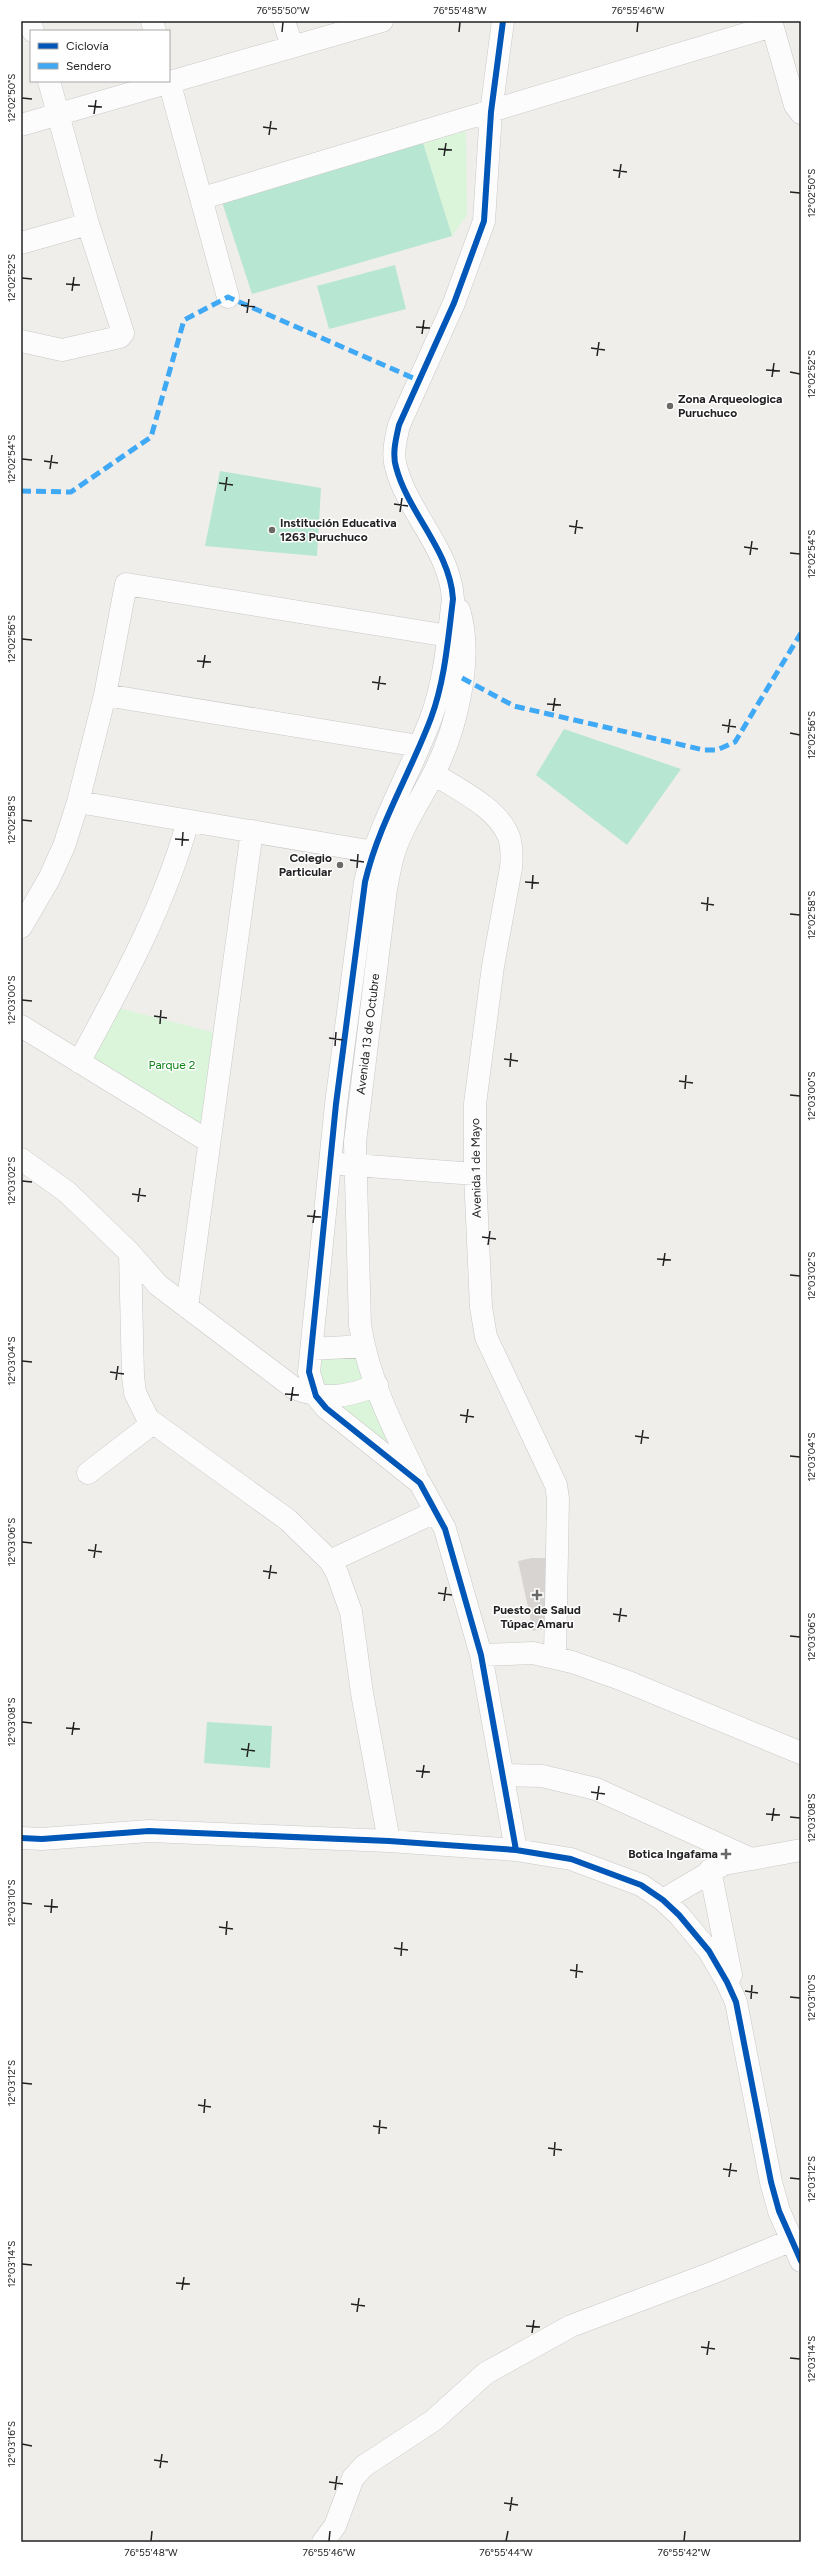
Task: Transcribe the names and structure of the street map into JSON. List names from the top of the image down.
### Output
{
  "streets": {
    "street": ["Avenida 13 de Octubre", "Avenida 1 de Mayo"]
  },
  "crossings": [
    ["Avenida 13 de Octubre", "Avenida 1 de Mayo"]
  ],
  "parks": ["Parque 2"],
  "places": {
    "other": ["Zona Arqueologica Puruchuco", "Institución Educativa 1263 Puruchuco", "Colegio Particular"],
    "health": ["Puesto de Salud Túpac Amaru", "Botica Ingafama"]
  },
  "legend": ["Ciclovía", "Sendero"],
  "coordinates": [
    "76°55'50\"W",
    "76°55'48\"W",
    "76°55'46\"W",
    "12°02'50\"S",
    "12°02'52\"S",
    "12°02'54\"S",
    "12°02'56\"S",
    "12°02'58\"S",
    "12°03'00\"S",
    "12°03'02\"S",
    "12°03'04\"S",
    "12°03'06\"S",
    "12°03'08\"S",
    "12°03'10\"S",
    "12°03'12\"S",
    "12°03'14\"S",
    "12°03'16\"S",
    "76°55'44\"W",
    "76°55'42\"W"
  ]
}
